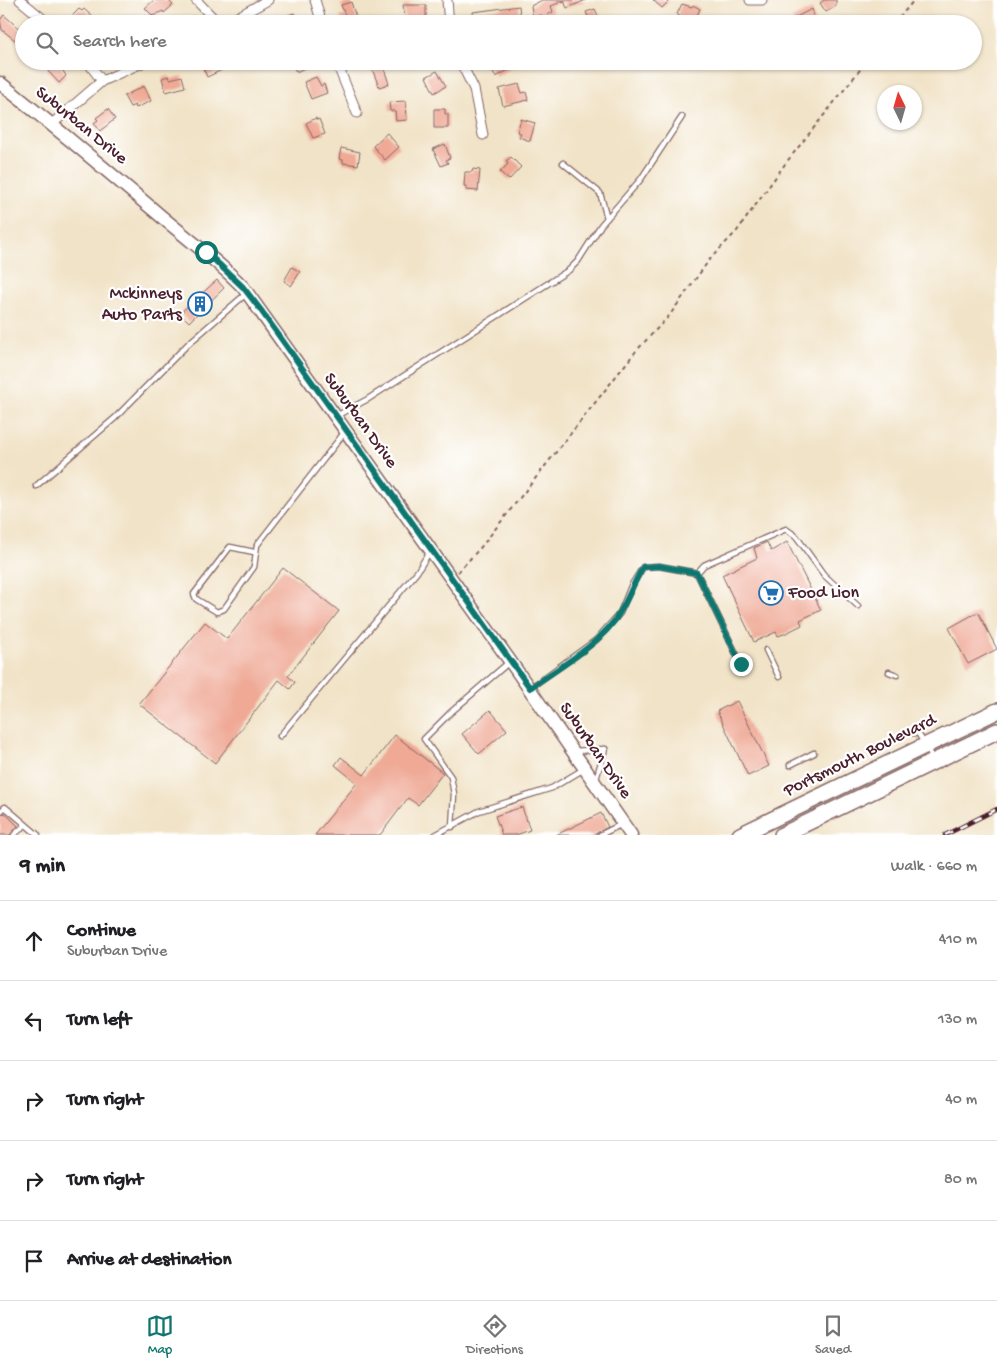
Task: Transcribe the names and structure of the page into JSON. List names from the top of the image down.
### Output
{
  "streets": {
    "main road": ["Suburban Drive", "Portsmouth Boulevard"]
  },
  "places": {
    "building": ["Mckinneys Auto Parts"],
    "supermarket": ["Food Lion"]
  },
  "north": "top",
  "page": {
    "search": "Search here",
    "heading": ["9 min", "Walk · 660 m"],
    "list": [
      ["Continue", "Suburban Drive", "410 m"],
      ["Turn left", "130 m"],
      ["Turn right", "40 m"],
      ["Turn right", "80 m"],
      "Arrive at destination"
    ],
    "nav": ["Map", "Directions", "Saved"]
  }
}
